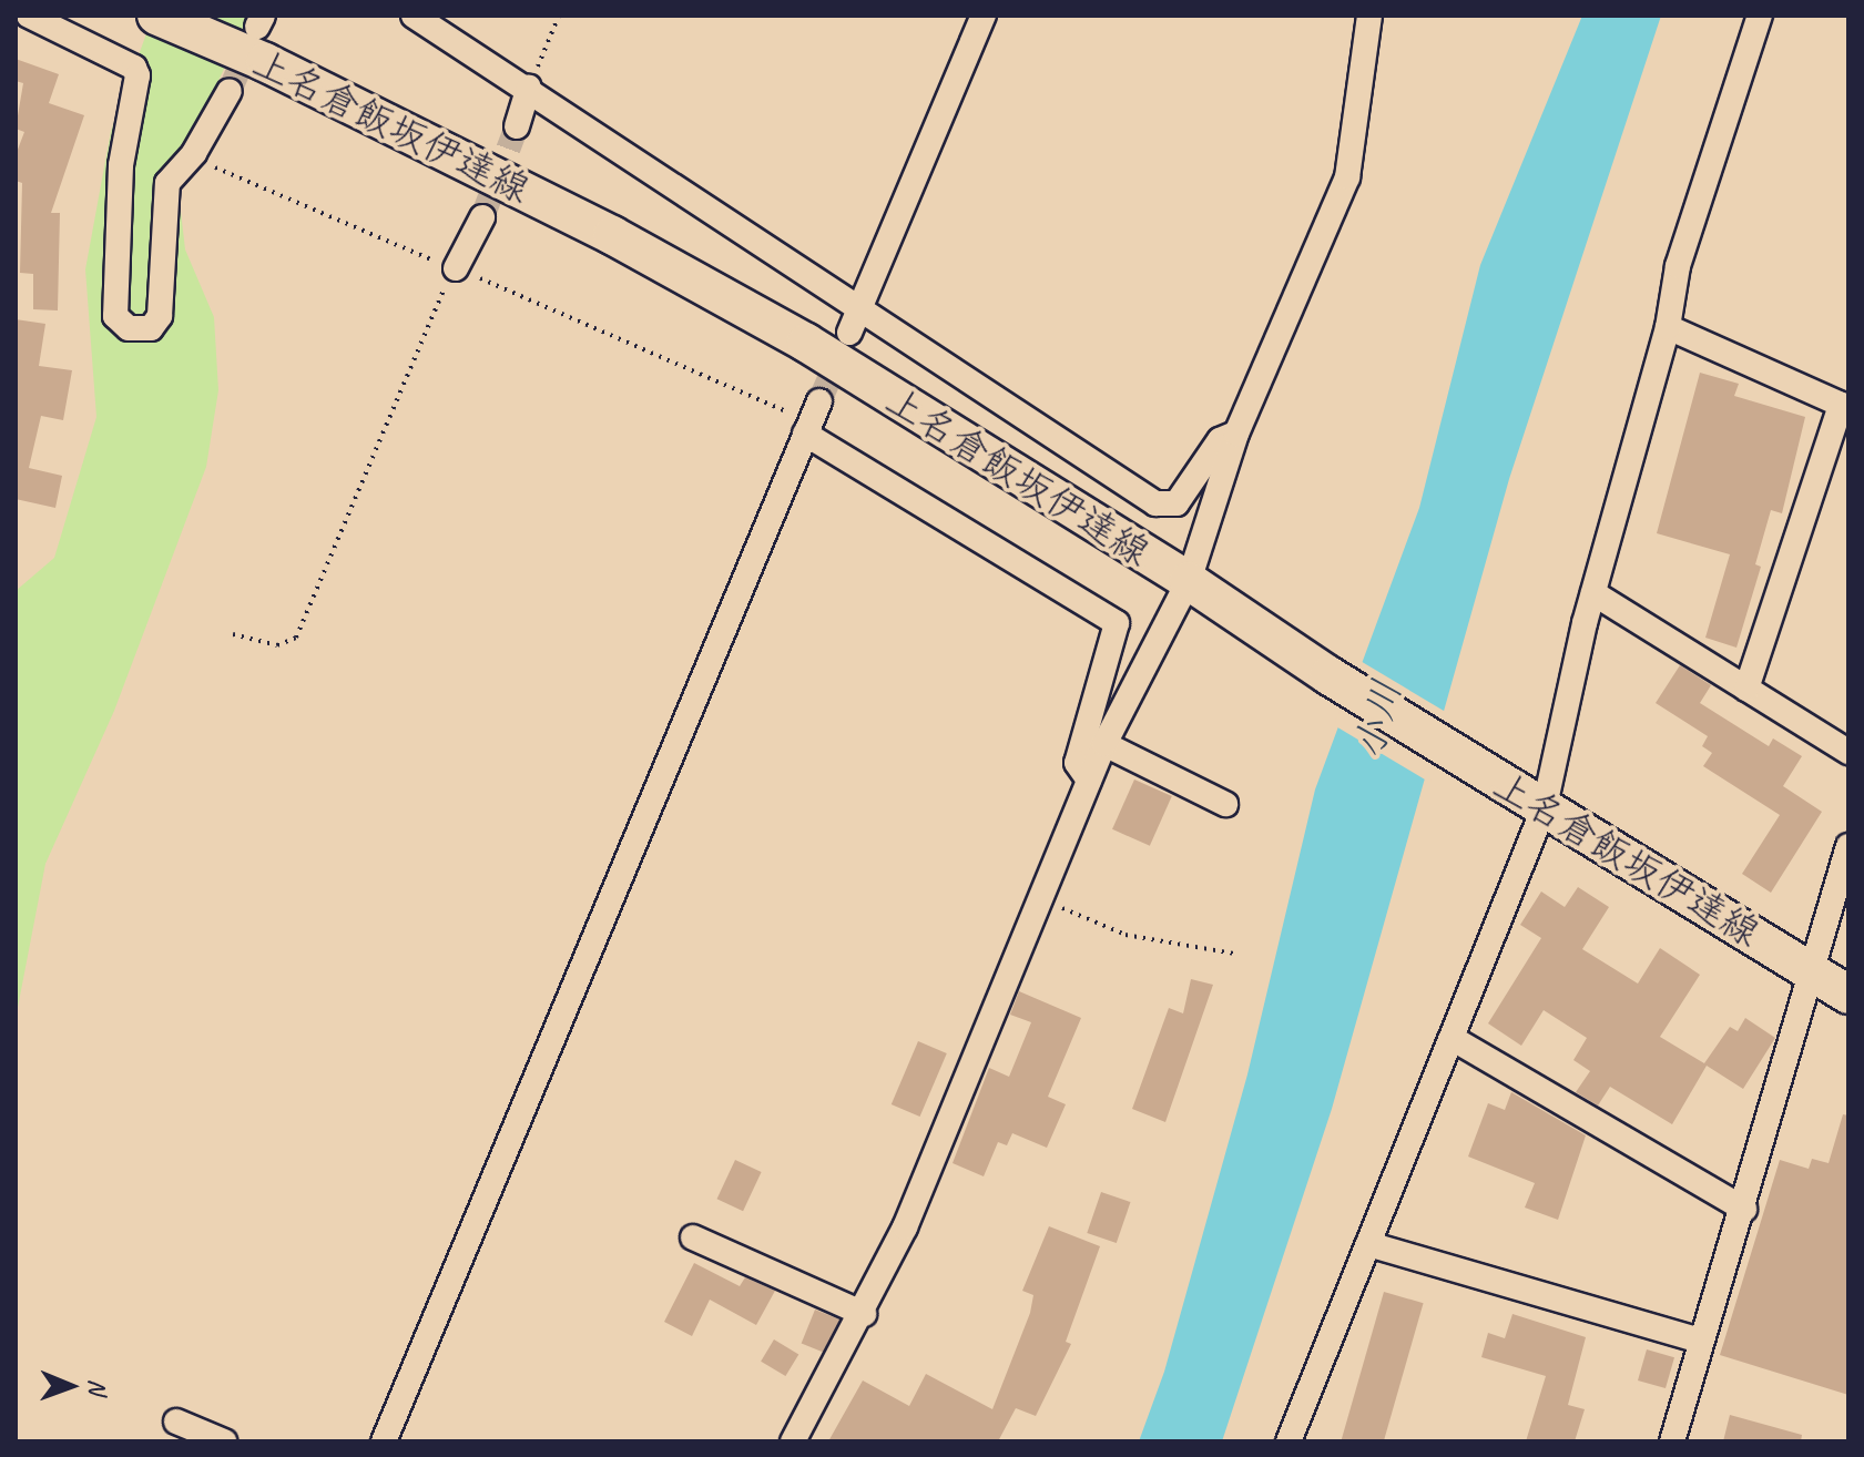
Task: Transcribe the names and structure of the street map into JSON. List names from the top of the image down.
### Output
{
  "streets": {
    "main road": ["上名倉飯坂伊達線"]
  },
  "water": ["小川"],
  "north": "right"
}
